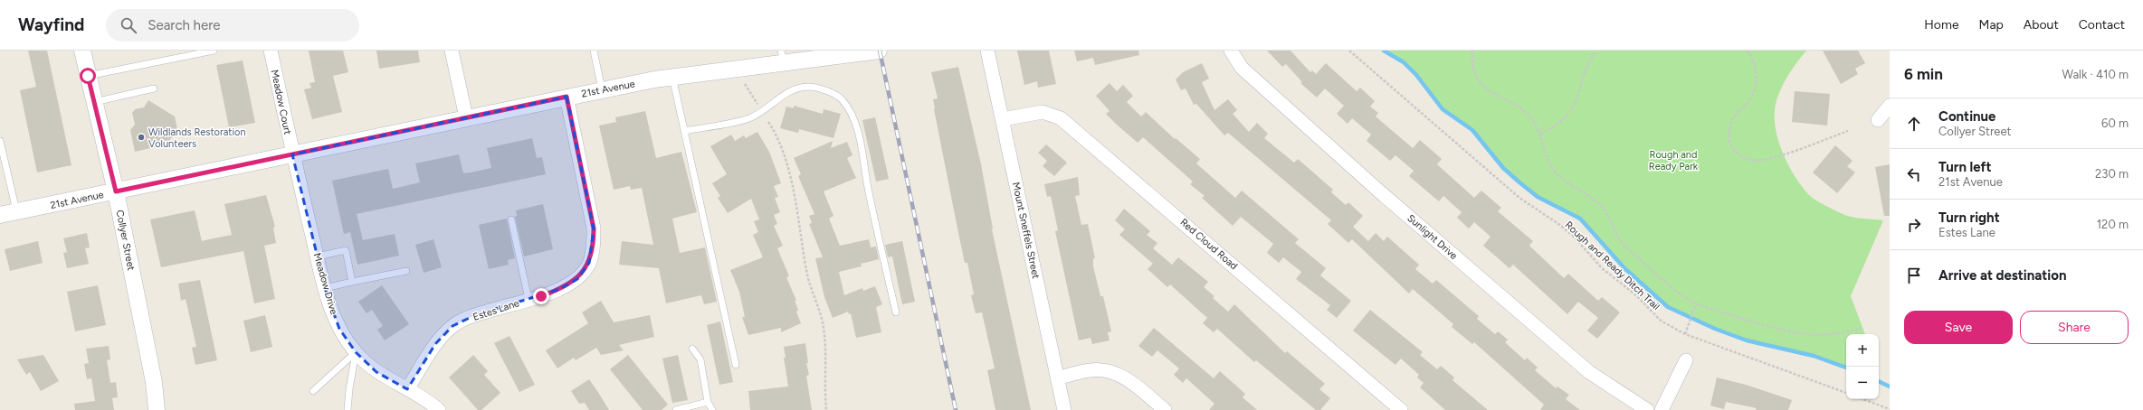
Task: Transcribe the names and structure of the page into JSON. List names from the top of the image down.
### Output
{
  "streets": {
    "street": [
      "21st Avenue",
      "Meadow Court",
      "Mount Sneffels Street",
      "Sunlight Drive",
      "Collyer Street",
      "Red Cloud Road",
      "Meadow Drive",
      "Estes Lane"
    ],
    "path": ["Rough and Ready Ditch Trail"]
  },
  "crossings": [
    ["21st Avenue", "Meadow Court"],
    ["21st Avenue", "Collyer Street"],
    ["21st Avenue", "Meadow Drive"],
    ["21st Avenue", "Estes Lane"],
    ["Meadow Court", "Meadow Drive"],
    ["Mount Sneffels Street", "Red Cloud Road"],
    ["Meadow Drive", "Estes Lane"]
  ],
  "parks": ["Rough and Ready Park"],
  "places": ["Wildlands Restoration Volunteers"],
  "page": {
    "header": "Wayfind",
    "search": "Search here",
    "nav": [
      "Home",
      "Map",
      "About",
      "Contact"
    ],
    "heading": ["6 min", "Walk · 410 m"],
    "list": [
      ["Continue", "Collyer Street", "60 m"],
      ["Turn left", "21st Avenue", "230 m"],
      ["Turn right", "Estes Lane", "120 m"],
      "Arrive at destination"
    ],
    "buttons": ["Save", "Share"],
    "map_buttons": ["+", "−"]
  }
}
